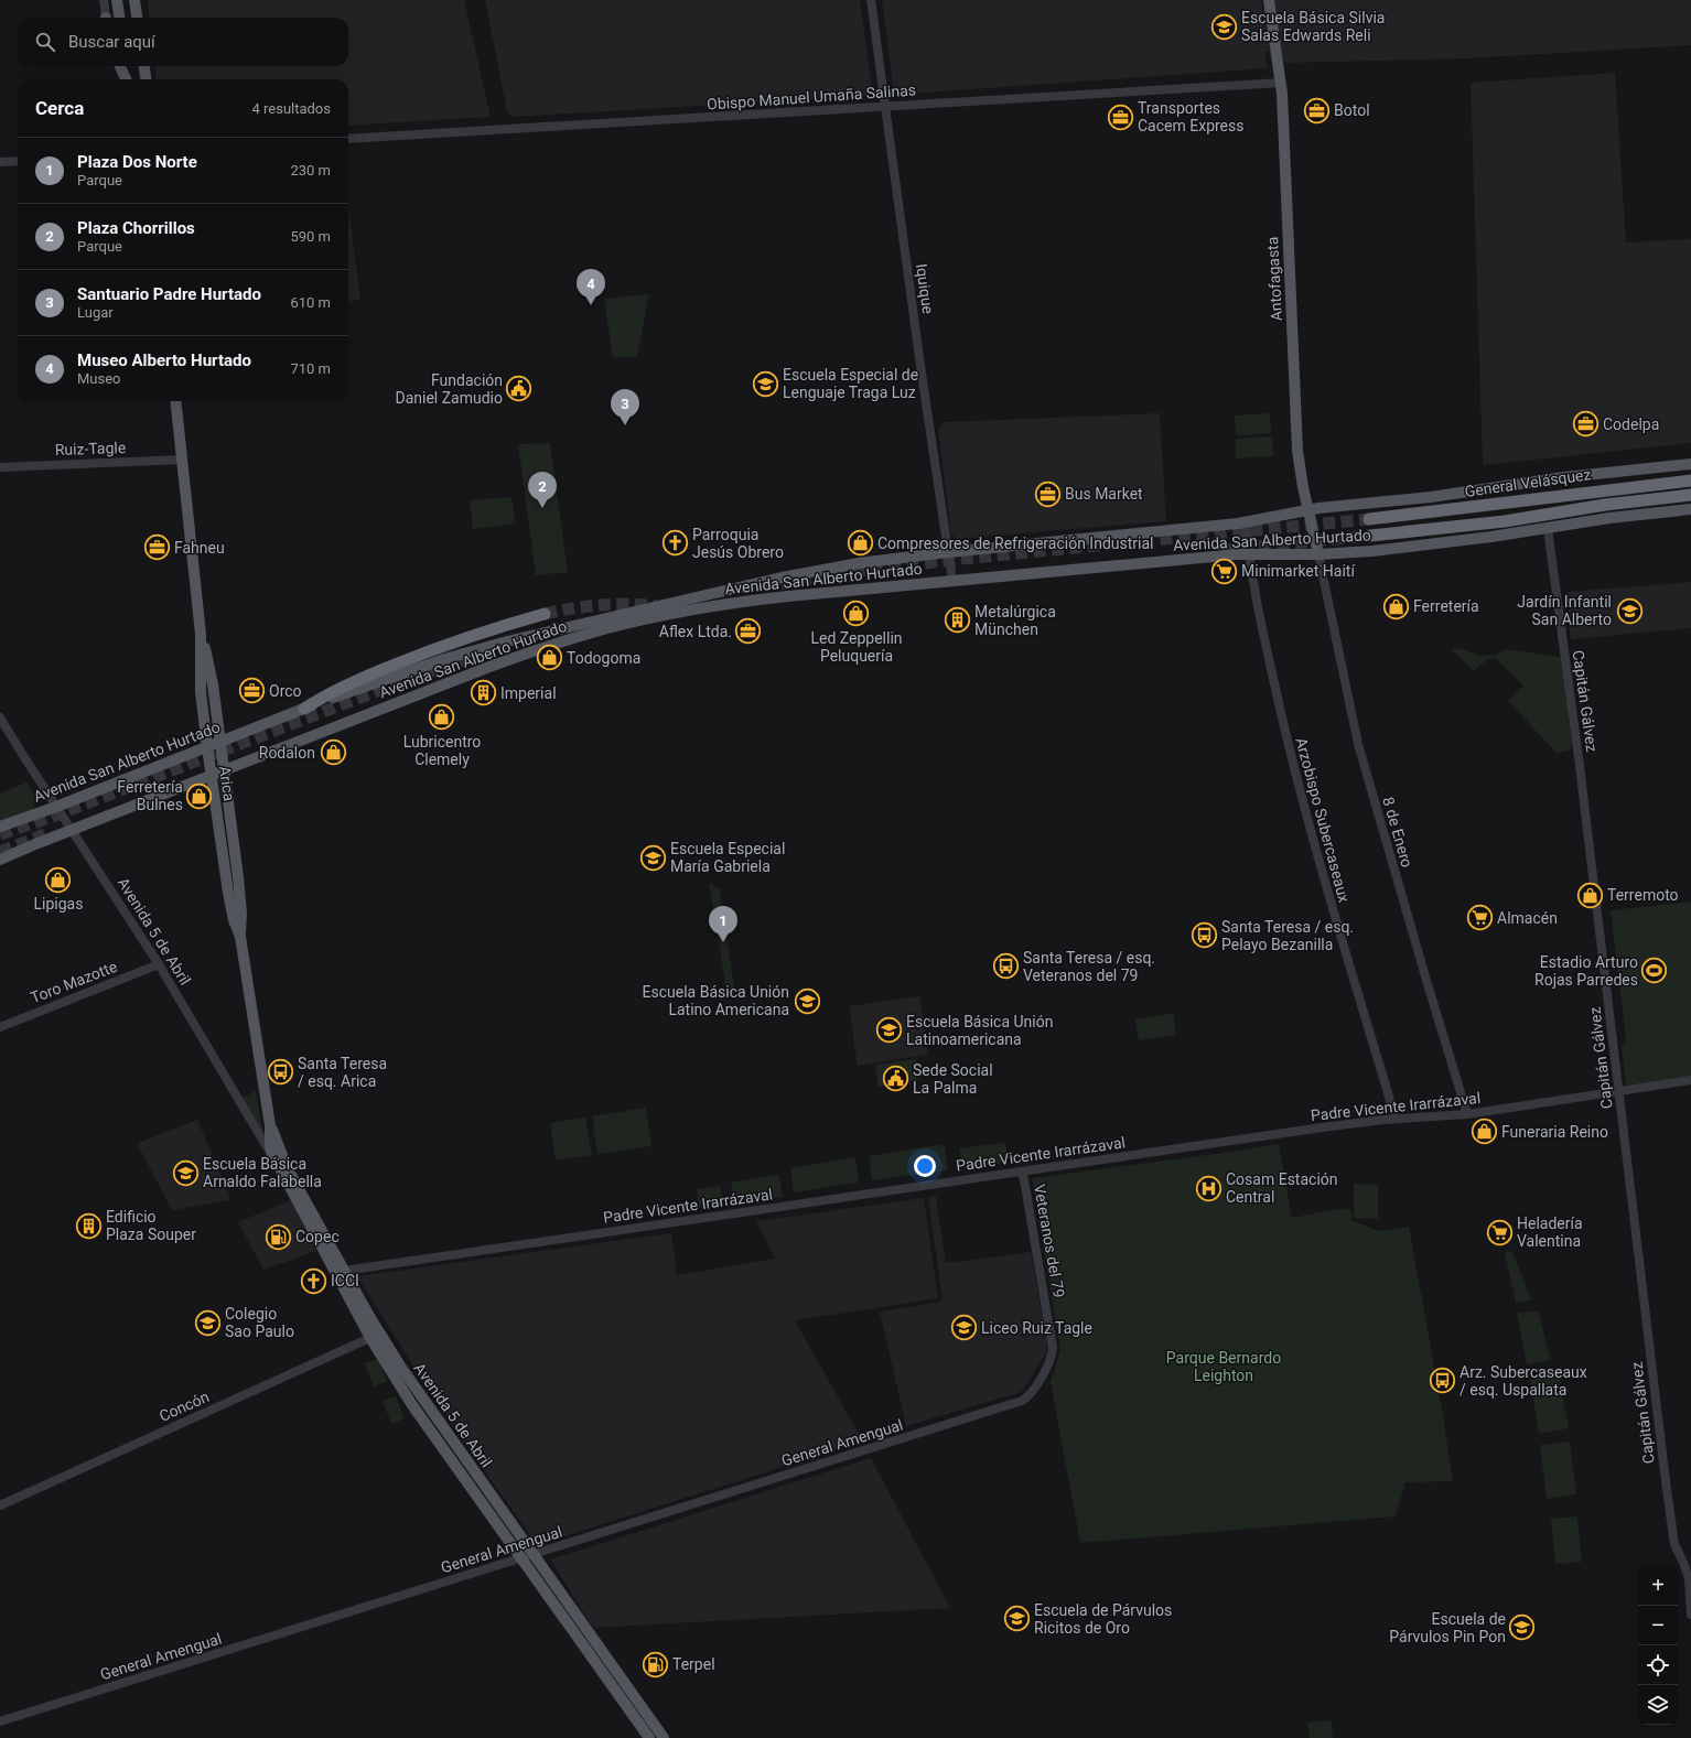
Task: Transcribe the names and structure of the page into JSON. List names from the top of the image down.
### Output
{
  "streets": {
    "highway": ["General Velásquez"],
    "main road": [
      "Antofagasta",
      "Avenida San Alberto Hurtado",
      "Arica",
      "Avenida 5 de Abril"
    ],
    "street": [
      "Obispo Manuel Umaña Salinas",
      "Iquique",
      "Ruiz-Tagle",
      "Capitán Gálvez",
      "Arzobispo Subercaseaux",
      "8 de Enero",
      "Toro Mazotte",
      "Padre Vicente Irarrázaval",
      "Veteranos del 79",
      "Concón",
      "General Amengual"
    ]
  },
  "crossings": [
    ["Obispo Manuel Umaña Salinas", "Antofagasta"],
    ["Obispo Manuel Umaña Salinas", "Iquique"],
    ["Antofagasta", "Avenida San Alberto Hurtado"],
    ["Antofagasta", "8 de Enero"],
    ["Iquique", "Avenida San Alberto Hurtado"],
    ["Ruiz-Tagle", "Arica"],
    ["Avenida San Alberto Hurtado", "Capitán Gálvez"],
    ["Avenida San Alberto Hurtado", "Arica"],
    ["Avenida San Alberto Hurtado", "Arzobispo Subercaseaux"],
    ["Avenida San Alberto Hurtado", "8 de Enero"],
    ["Avenida San Alberto Hurtado", "Avenida 5 de Abril"],
    ["Capitán Gálvez", "Padre Vicente Irarrázaval"],
    ["Arica", "Avenida 5 de Abril"],
    ["Arzobispo Subercaseaux", "Padre Vicente Irarrázaval"],
    ["8 de Enero", "Padre Vicente Irarrázaval"],
    ["Avenida 5 de Abril", "Toro Mazotte"],
    ["Avenida 5 de Abril", "Padre Vicente Irarrázaval"],
    ["Avenida 5 de Abril", "Concón"],
    ["Avenida 5 de Abril", "General Amengual"],
    ["Padre Vicente Irarrázaval", "Veteranos del 79"],
    ["Veteranos del 79", "General Amengual"]
  ],
  "parks": ["Parque Bernardo Leighton"],
  "places": {
    "school or university": [
      "Escuela Básica Silvia Salas Edwards Reli",
      "Escuela Especial de Lenguaje Traga Luz",
      "Jardín Infantil San Alberto",
      "Escuela Especial María Gabriela",
      "Escuela Básica Unión Latino Americana",
      "Escuela Básica Unión Latinoamericana",
      "Escuela Básica Arnaldo Falabella",
      "Colegio Sao Paulo",
      "Liceo Ruiz Tagle",
      "Escuela de Párvulos Ricitos de Oro",
      "Escuela de Párvulos Pin Pon"
    ],
    "office": [
      "Botol",
      "Transportes Cacem Express",
      "Codelpa",
      "Bus Market",
      "Fahneu",
      "Aflex Ltda.",
      "Orco"
    ],
    "public building": ["Fundación Daniel Zamudio", "Sede Social La Palma"],
    "church": ["Parroquia Jesús Obrero", "ICCI"],
    "shop": [
      "Compresores de Refrigeración Industrial",
      "Ferretería",
      "Led Zeppellin Peluquería",
      "Todogoma",
      "Lubricentro Clemely",
      "Rodalon",
      "Ferretería Bulnes",
      "Lipigas",
      "Terremoto",
      "Funeraria Reino"
    ],
    "supermarket": ["Minimarket Haití", "Almacén", "Heladería Valentina"],
    "building": ["Metalúrgica München", "Imperial", "Edificio Plaza Souper"],
    "bus stop": [
      "Santa Teresa / esq. Pelayo Bezanilla",
      "Santa Teresa / esq. Veteranos del 79",
      "Santa Teresa / esq. Arica",
      "Arz. Subercaseaux / esq. Uspallata"
    ],
    "sports": ["Estadio Arturo Rojas Parredes"],
    "hospital": ["Cosam Estación Central"],
    "fuel station": ["Copec", "Terpel"]
  },
  "page": {
    "search": "Buscar aquí",
    "heading": ["Cerca", "4 resultados"],
    "list": [
      {
        "mark": "1",
        "name": "Plaza Dos Norte",
        "note": "Parque",
        "value": "230 m"
      },
      {
        "mark": "2",
        "name": "Plaza Chorrillos",
        "note": "Parque",
        "value": "590 m"
      },
      {
        "mark": "3",
        "name": "Santuario Padre Hurtado",
        "note": "Lugar",
        "value": "610 m"
      },
      {
        "mark": "4",
        "name": "Museo Alberto Hurtado",
        "note": "Museo",
        "value": "710 m"
      }
    ],
    "pins": [
      "4",
      "3",
      "2",
      "1"
    ],
    "map_buttons": ["+", "−"]
  }
}
